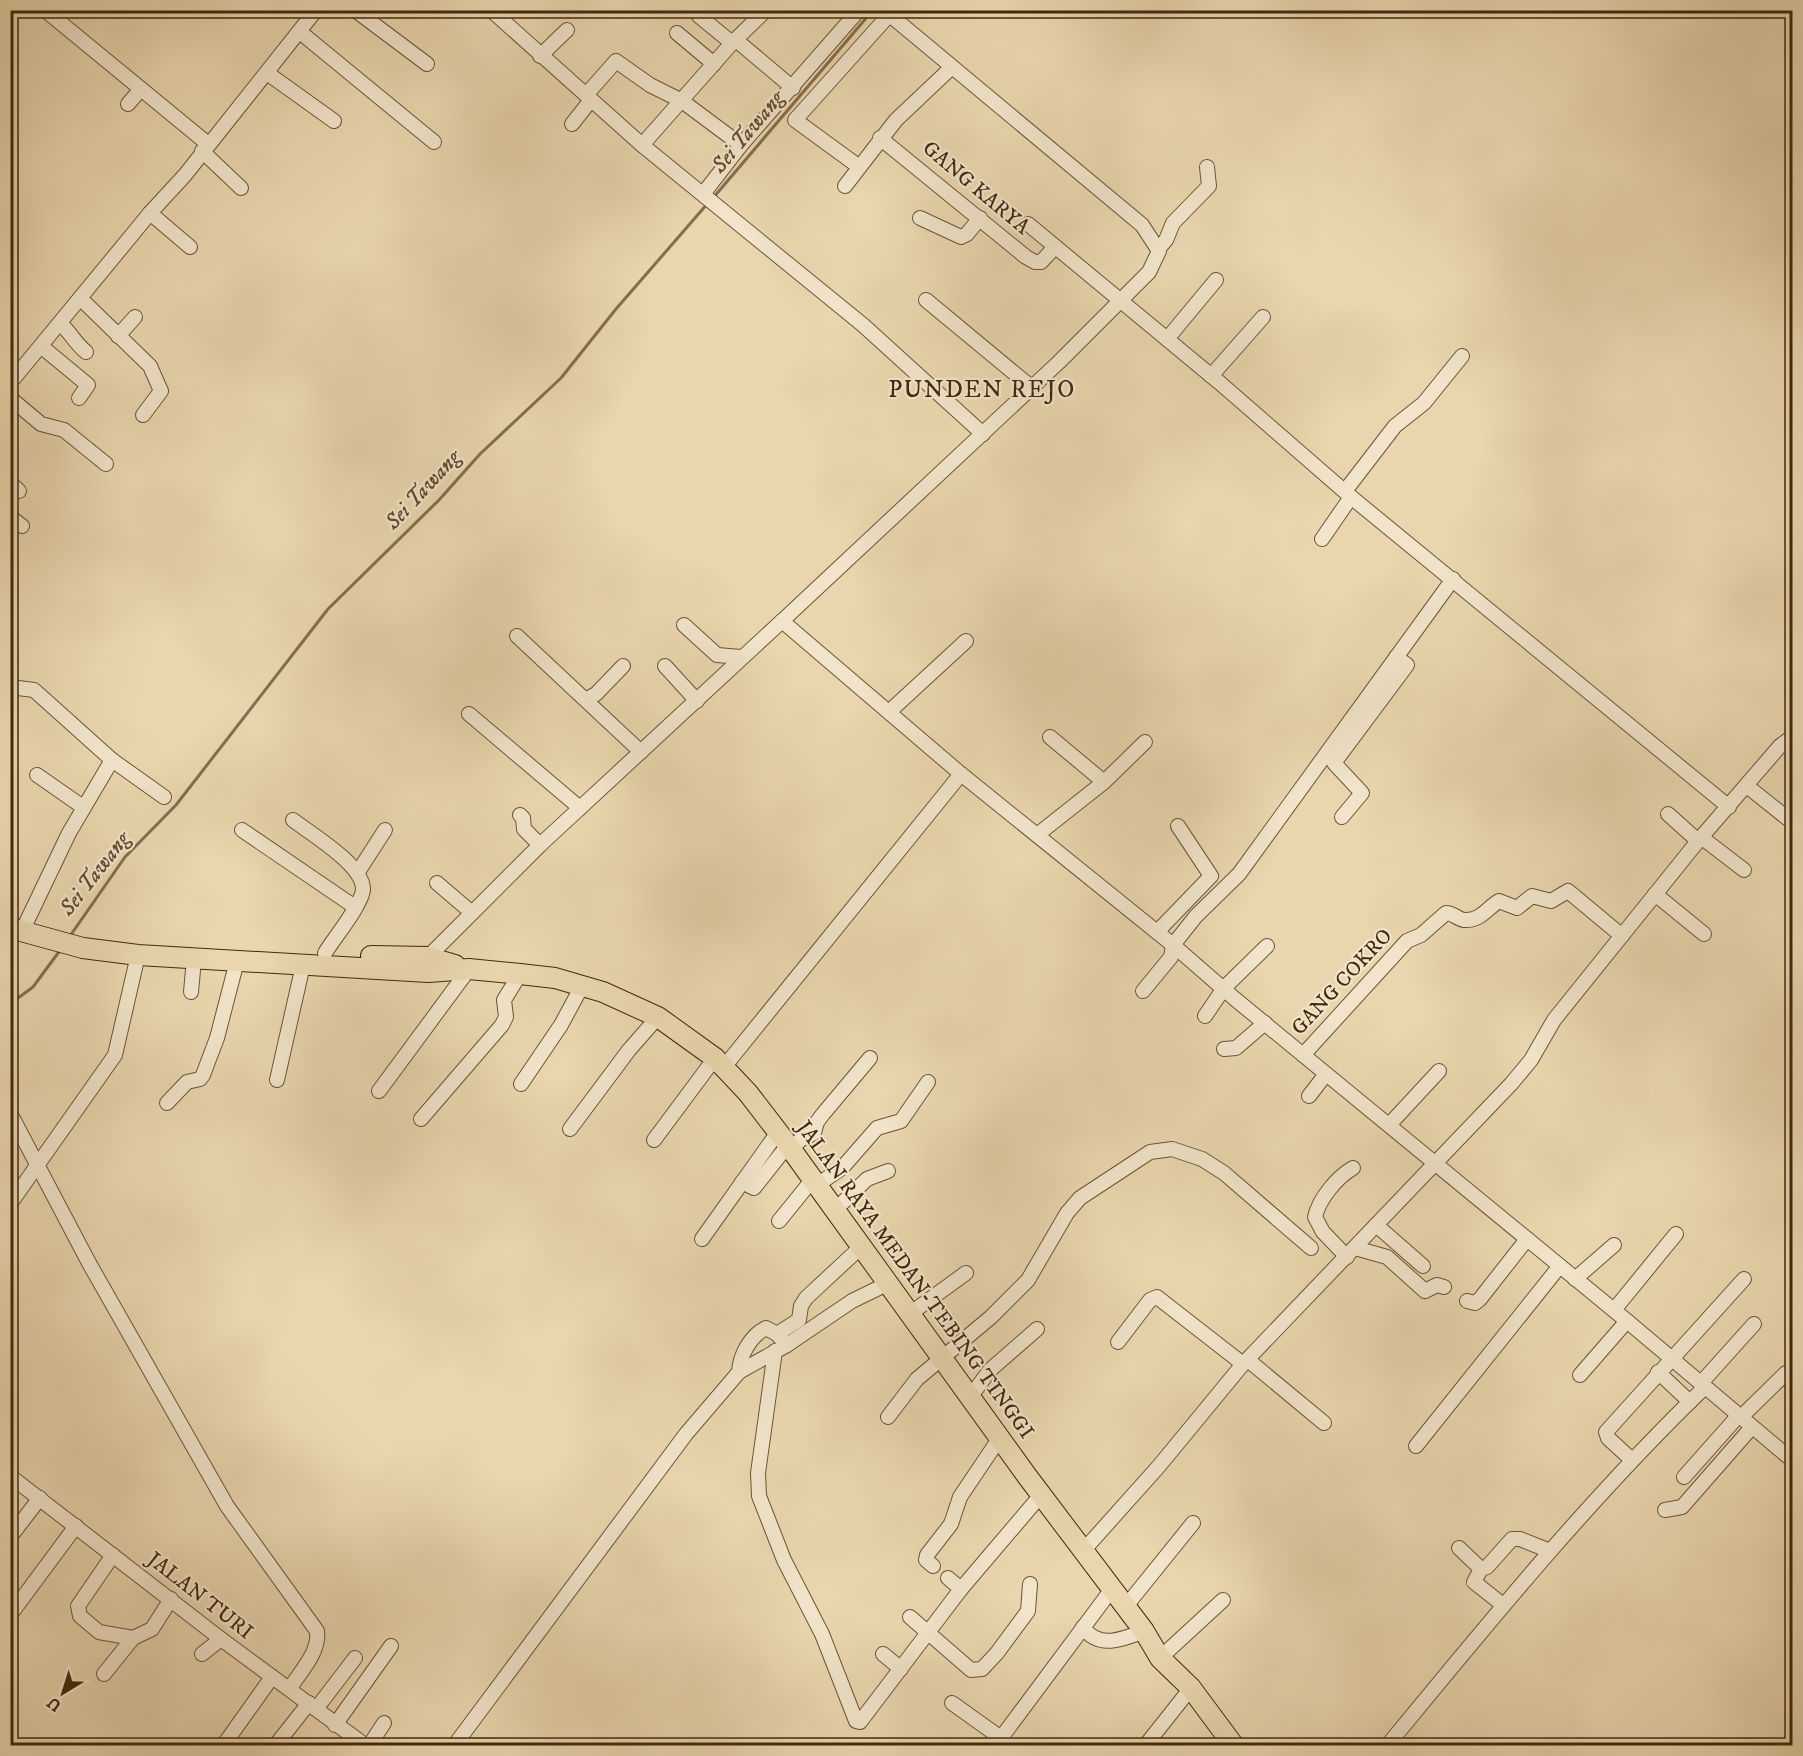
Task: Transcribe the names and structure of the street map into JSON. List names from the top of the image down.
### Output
{
  "streets": {
    "highway": ["JALAN RAYA MEDAN-TEBING TINGGI"],
    "street": ["GANG KARYA", "GANG COKRO", "JALAN TURI"]
  },
  "districts": ["PUNDEN REJO"],
  "water": ["Sei Tawang"],
  "north": "bottom left"
}
